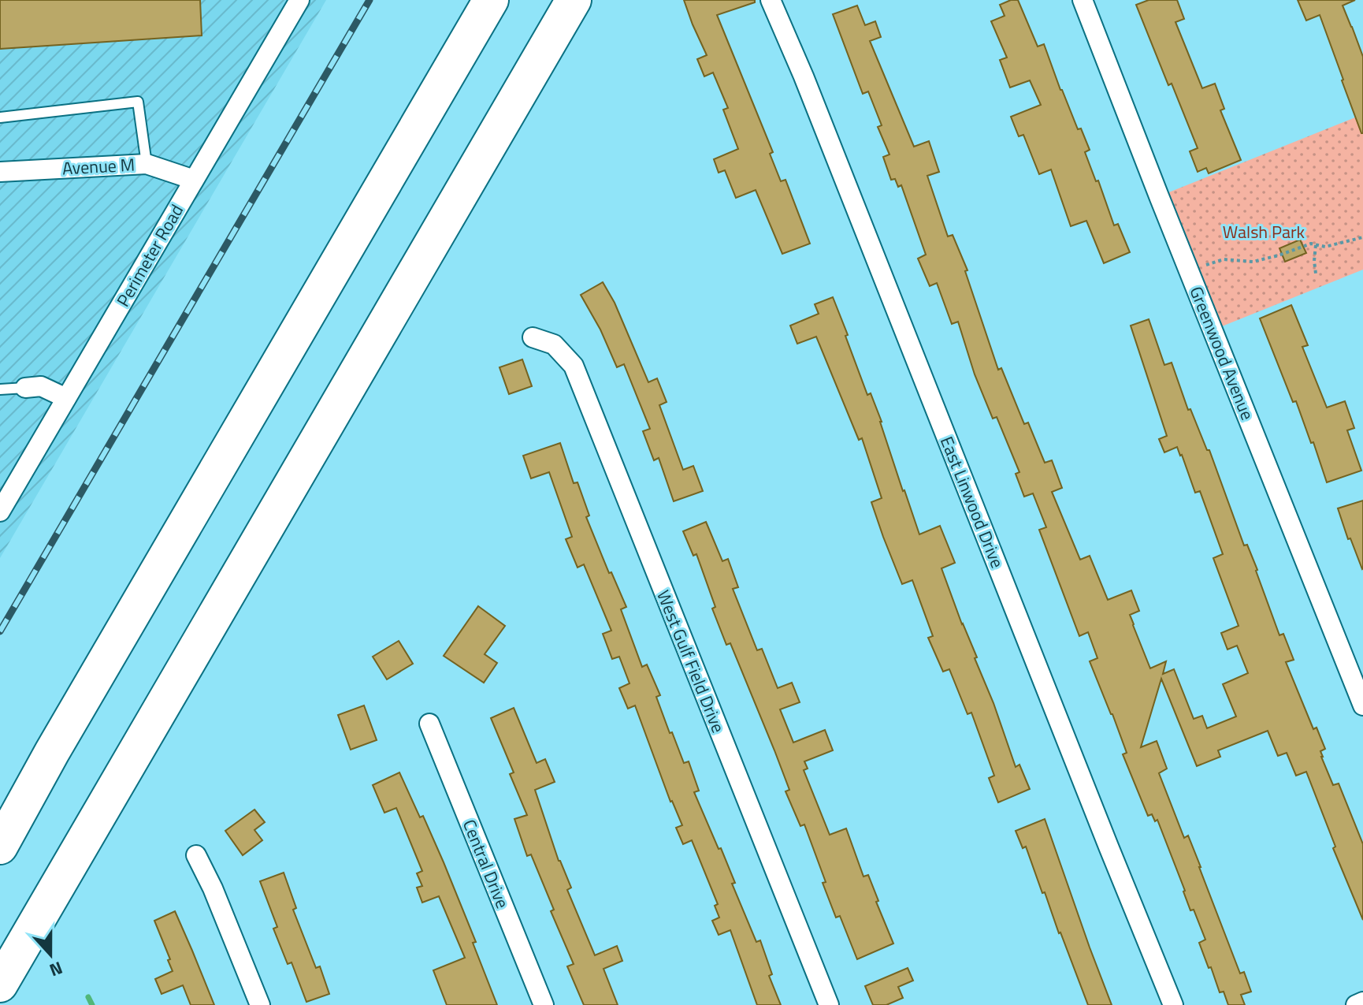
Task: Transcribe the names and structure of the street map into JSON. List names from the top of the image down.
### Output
{
  "streets": {
    "street": [
      "Avenue M",
      "Perimeter Road",
      "Greenwood Avenue",
      "East Linwood Drive",
      "West Gulf Field Drive",
      "Central Drive"
    ]
  },
  "crossings": [
    ["Avenue M", "Perimeter Road"]
  ],
  "parks": ["Walsh Park"],
  "north": "bottom"
}
